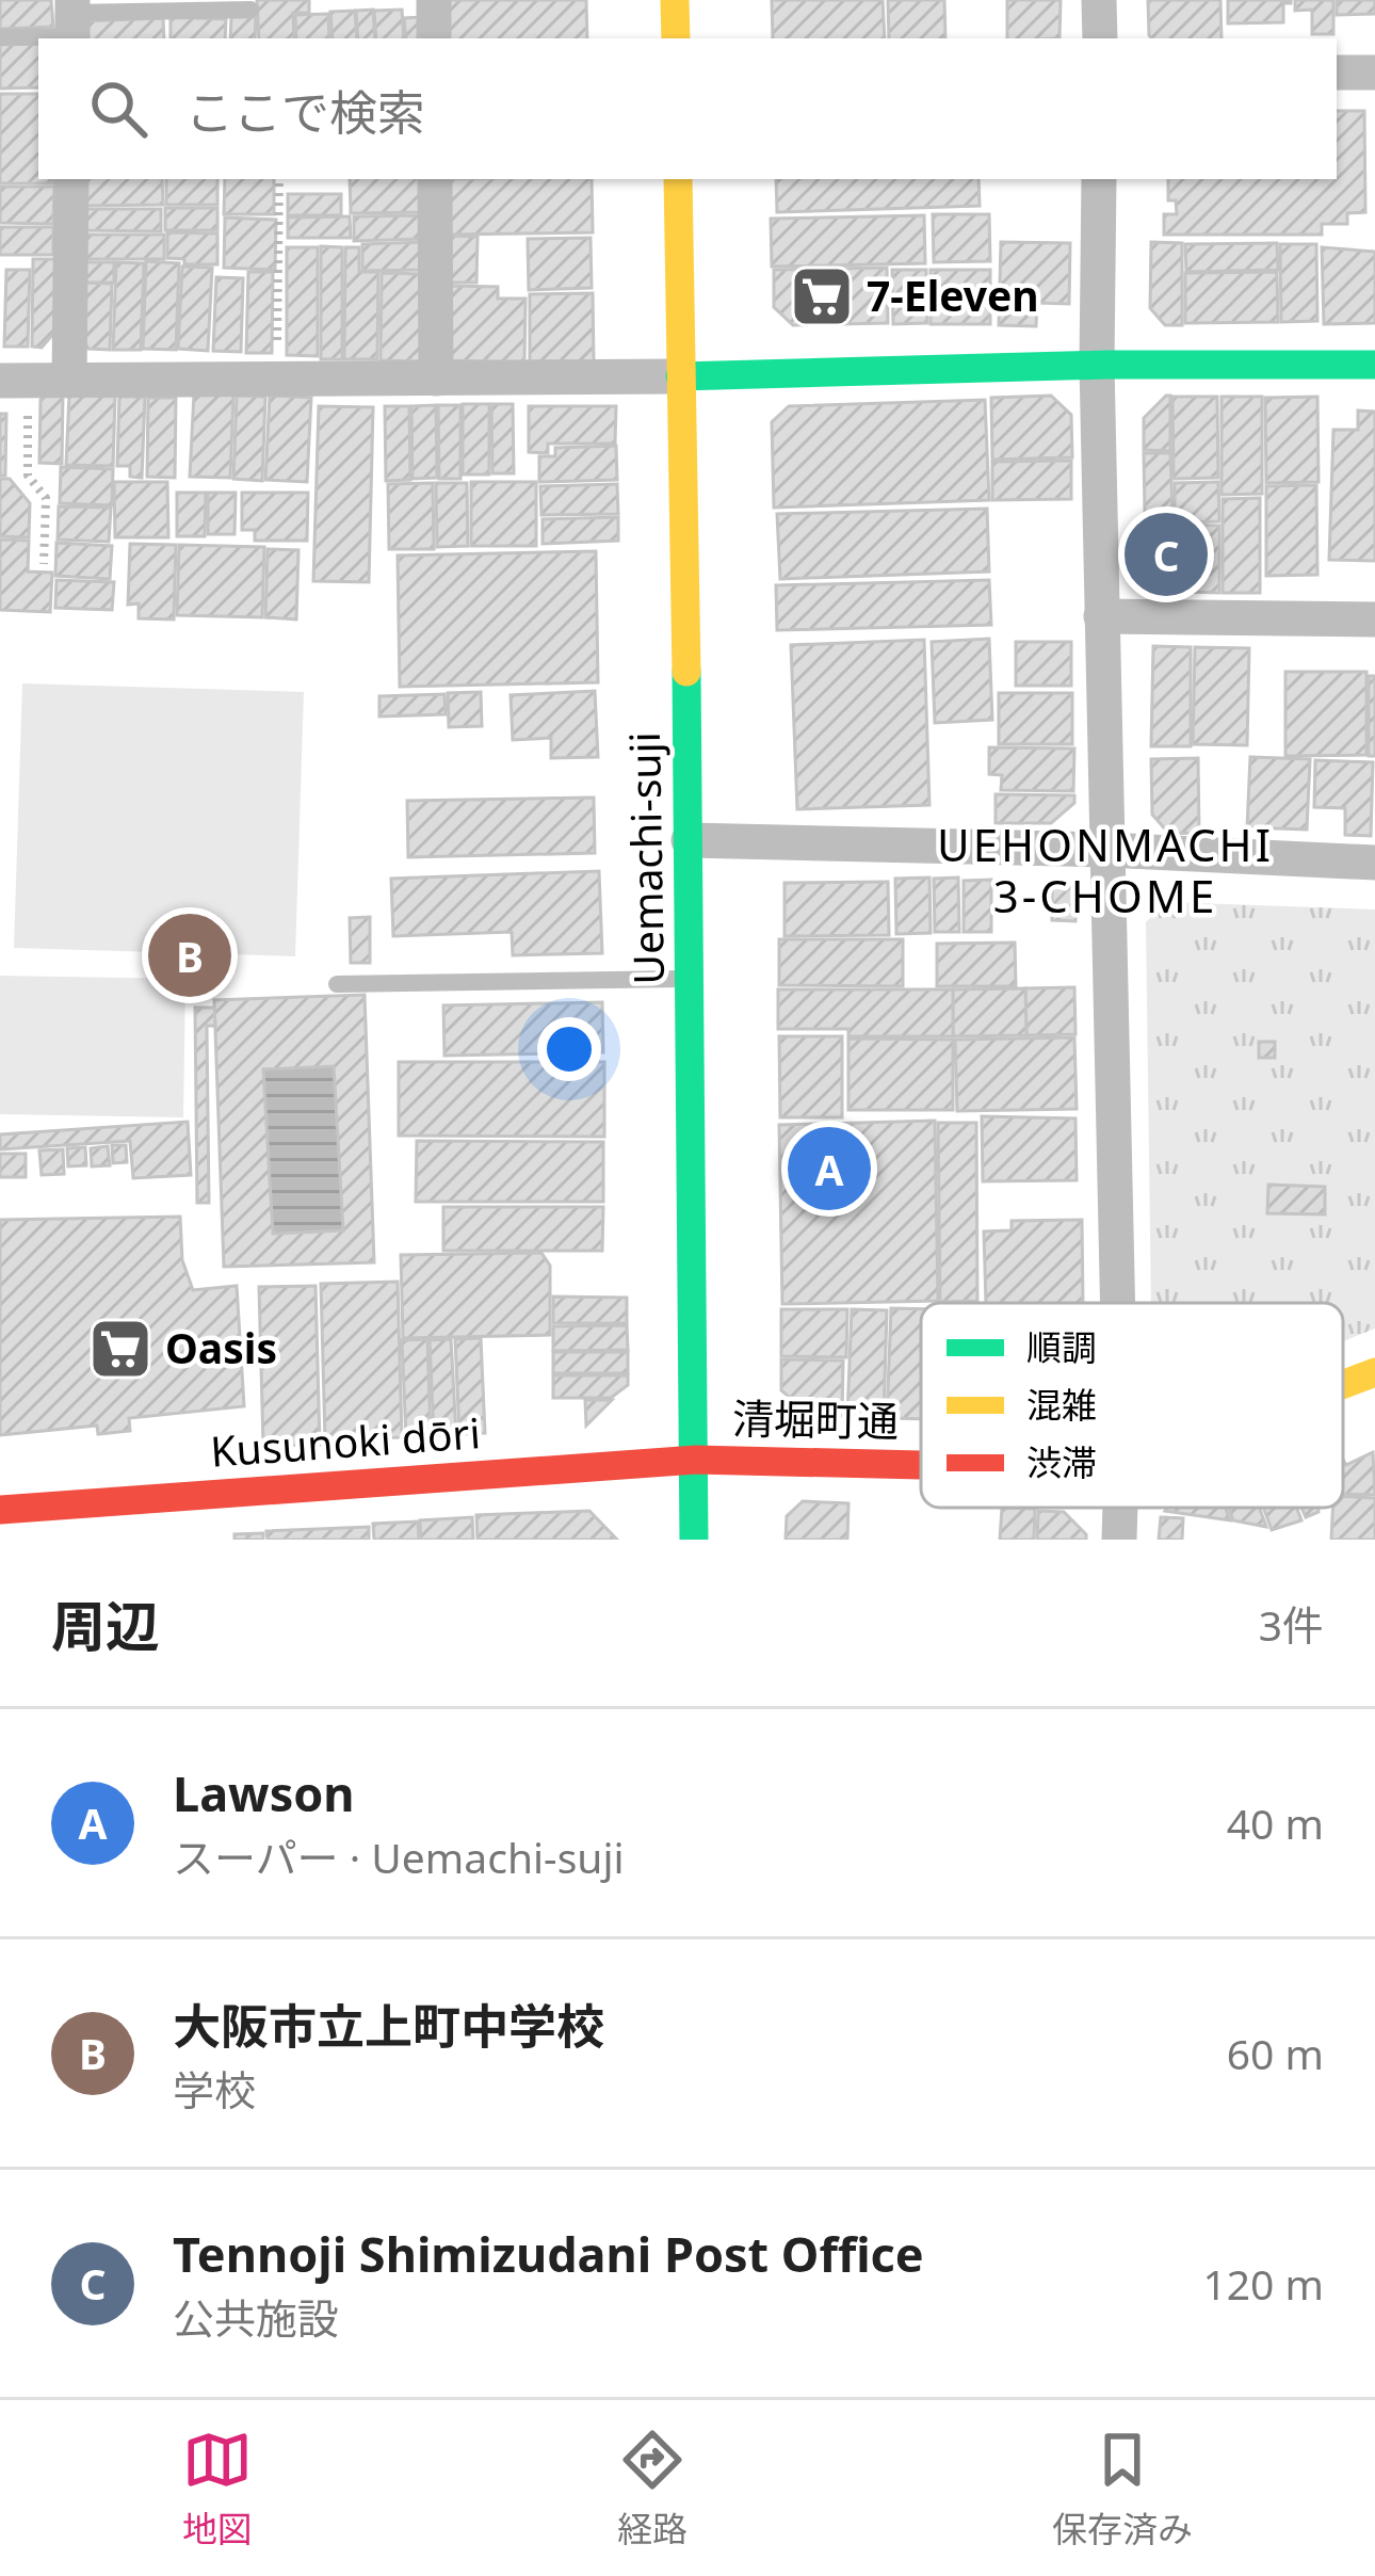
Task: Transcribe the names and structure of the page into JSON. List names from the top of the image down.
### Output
{
  "streets": {
    "street": ["Uemachi-suji", "清堀町通", "Kusunoki dōri"]
  },
  "crossings": [
    ["Uemachi-suji", "清堀町通"],
    ["Uemachi-suji", "Kusunoki dōri"],
    ["清堀町通", "Kusunoki dōri"]
  ],
  "districts": ["UEHONMACHI 3-CHOME"],
  "places": {
    "supermarket": ["7-Eleven", "Oasis"]
  },
  "legend": ["順調", "混雑", "渋滞"],
  "page": {
    "search": "ここで検索",
    "pins": ["C", "B", "A"],
    "heading": ["周辺", "3件"],
    "list": [
      {
        "mark": "A",
        "name": "Lawson",
        "note": "スーパー · Uemachi-suji",
        "value": "40 m"
      },
      {
        "mark": "B",
        "name": "大阪市立上町中学校",
        "note": "学校",
        "value": "60 m"
      },
      {
        "mark": "C",
        "name": "Tennoji Shimizudani Post Office",
        "note": "公共施設",
        "value": "120 m"
      }
    ],
    "nav": ["地図", "経路", "保存済み"]
  }
}
